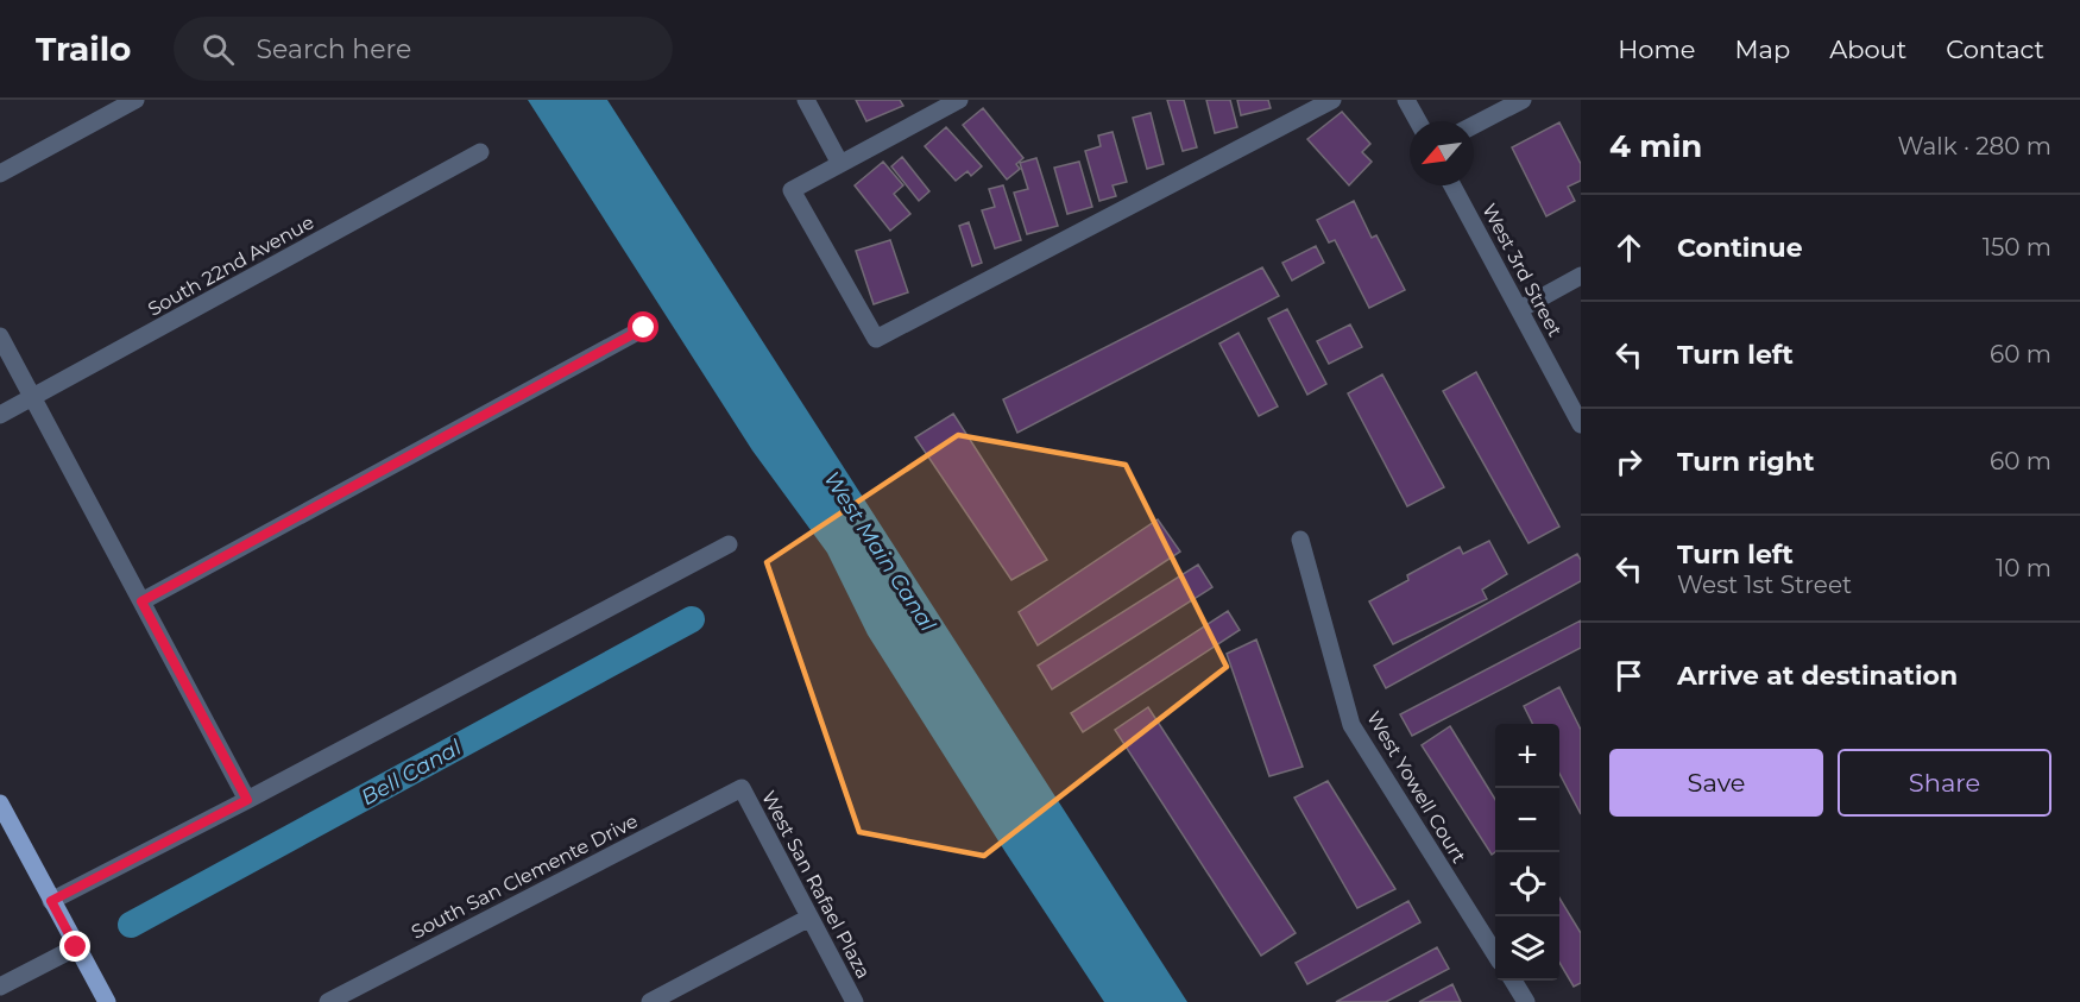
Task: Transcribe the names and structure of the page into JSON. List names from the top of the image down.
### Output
{
  "streets": {
    "street": [
      "South 22nd Avenue",
      "West 3rd Street",
      "West Yowell Court",
      "South San Clemente Drive",
      "West San Rafael Plaza"
    ]
  },
  "crossings": [
    ["South San Clemente Drive", "West San Rafael Plaza"]
  ],
  "water": ["West Main Canal", "Bell Canal"],
  "north": "bottom left",
  "page": {
    "header": "Trailo",
    "search": "Search here",
    "nav": [
      "Home",
      "Map",
      "About",
      "Contact"
    ],
    "heading": ["4 min", "Walk · 280 m"],
    "list": [
      ["Continue", "150 m"],
      ["Turn left", "60 m"],
      ["Turn right", "60 m"],
      ["Turn left", "West 1st Street", "10 m"],
      "Arrive at destination"
    ],
    "map_buttons": ["+", "−"],
    "buttons": ["Save", "Share"]
  }
}
